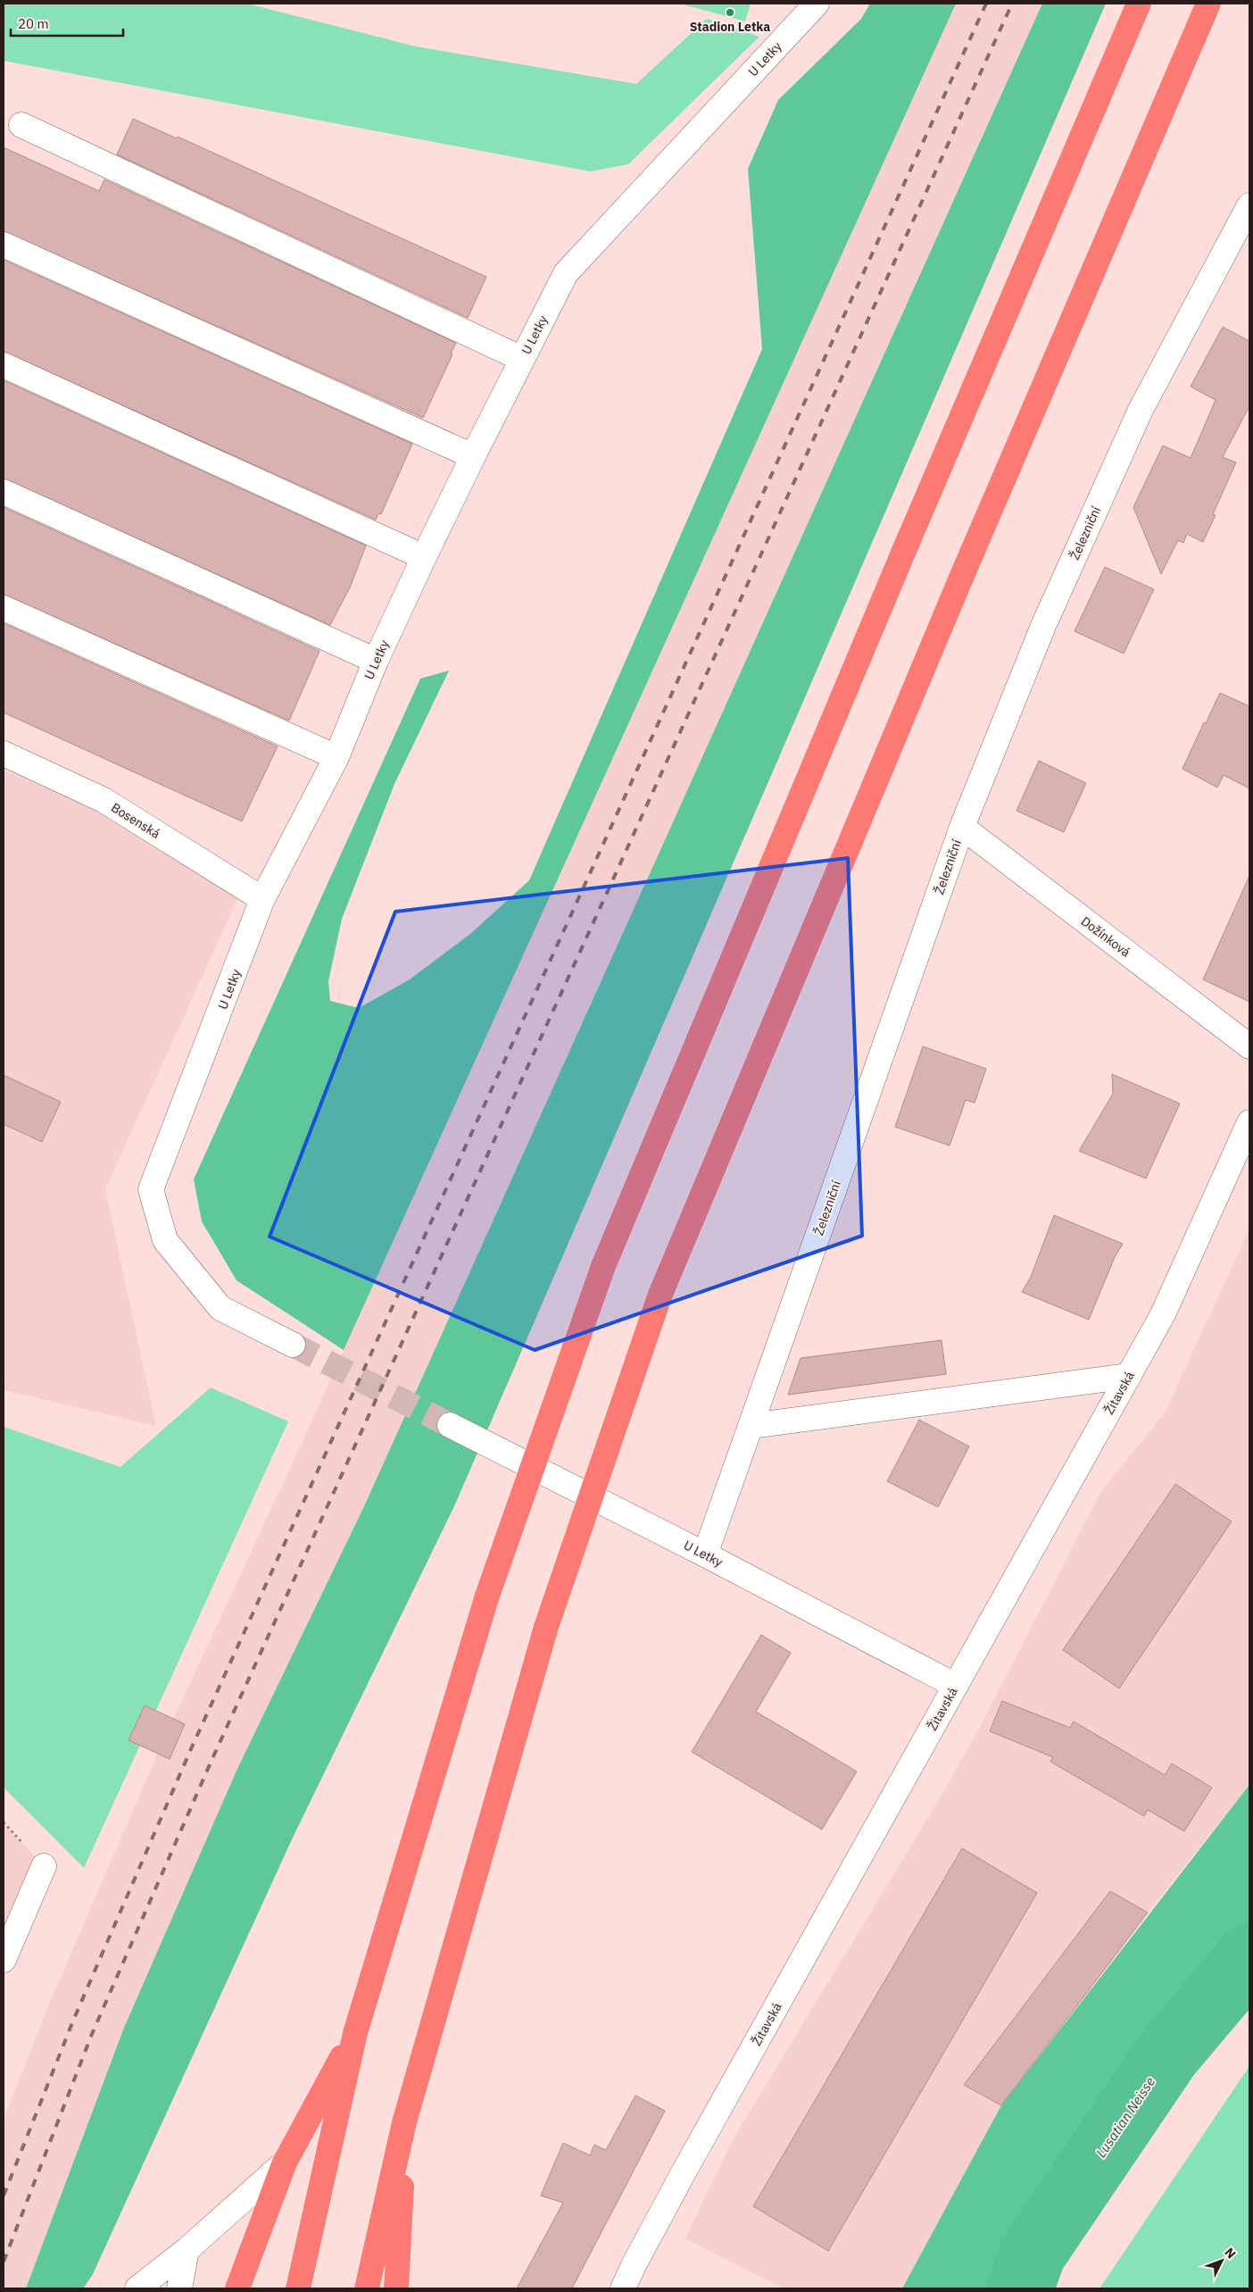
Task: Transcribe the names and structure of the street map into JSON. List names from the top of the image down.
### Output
{
  "streets": {
    "street": [
      "U Letky",
      "Železniční",
      "Bosenská",
      "Dožínková",
      "Žitavská"
    ]
  },
  "crossings": [
    ["U Letky", "Železniční"],
    ["U Letky", "Bosenská"],
    ["U Letky", "Žitavská"],
    ["Železniční", "Dožínková"]
  ],
  "water": ["Lusatian Neisse"],
  "places": ["Stadion Letka"],
  "scale_bar": "20 m",
  "north": "top right"
}
